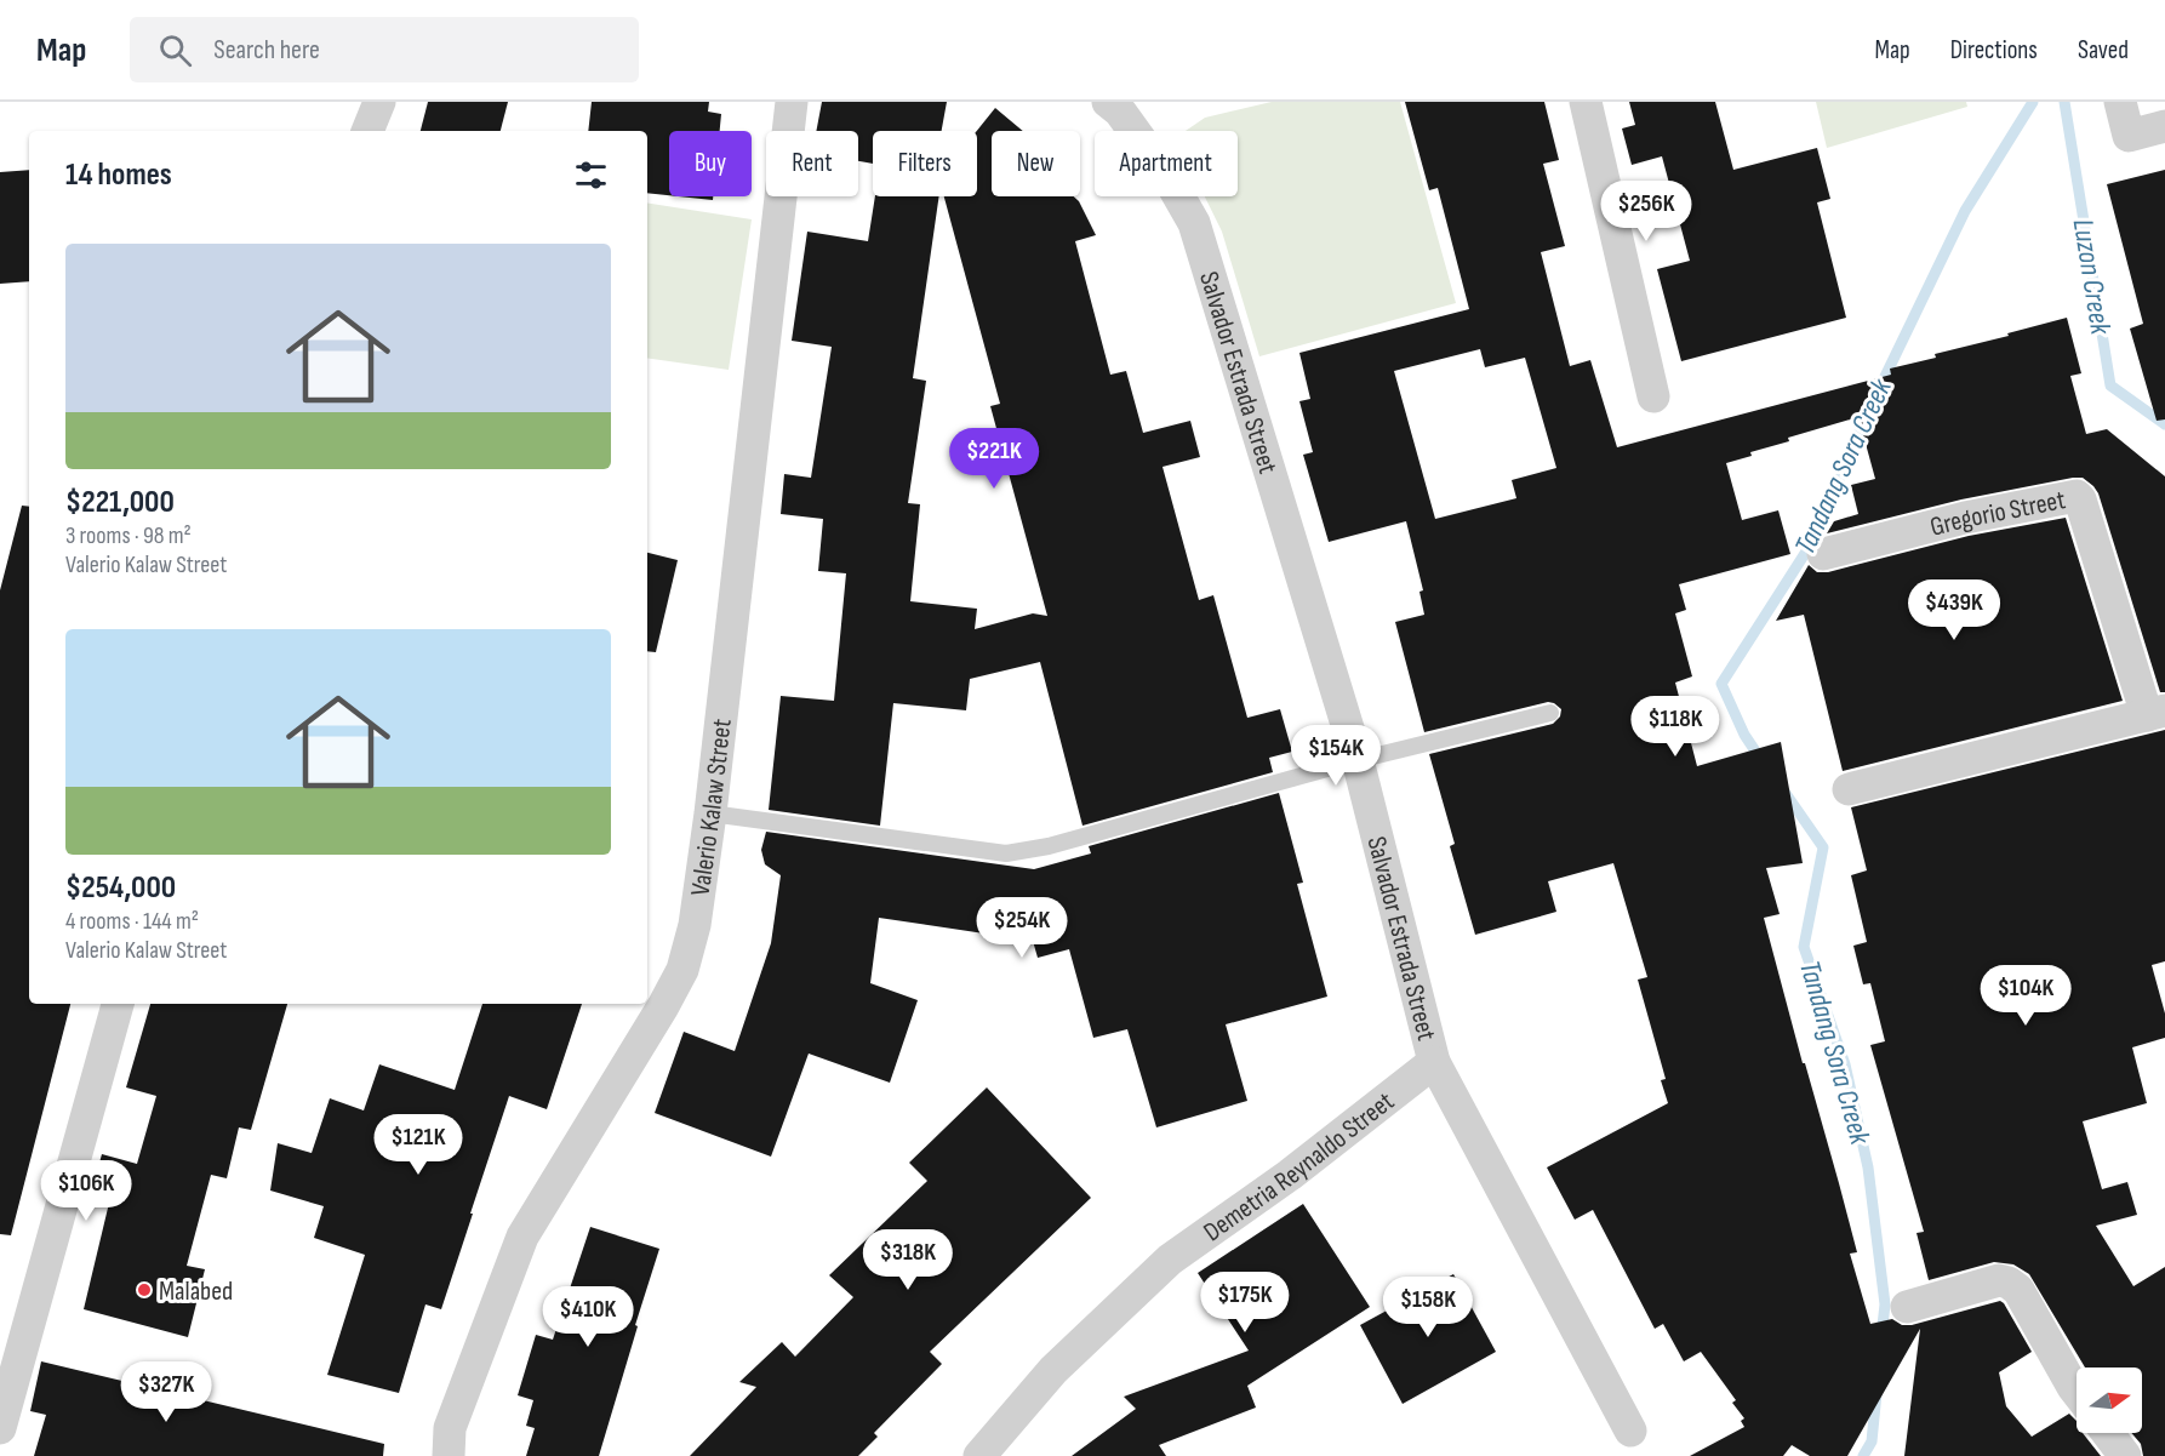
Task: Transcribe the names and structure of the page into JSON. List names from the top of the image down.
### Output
{
  "streets": {
    "street": [
      "Salvador Estrada Street",
      "Gregorio Street",
      "Valerio Kalaw Street",
      "Demetria Reynaldo Street"
    ]
  },
  "crossings": [
    ["Salvador Estrada Street", "Demetria Reynaldo Street"]
  ],
  "water": ["Luzon Creek", "Tandang Sora Creek"],
  "places": ["Malabed"],
  "north": "right",
  "page": {
    "header": "Map",
    "search": "Search here",
    "nav": ["Map", "Directions", "Saved"],
    "chip": [
      "Buy",
      "Rent",
      "Filters",
      "New",
      "Apartment"
    ],
    "heading": "14 homes",
    "price": [
      "$256K",
      "$221K",
      "$439K",
      "$118K",
      "$154K",
      "$254K",
      "$104K",
      "$121K",
      "$106K",
      "$318K",
      "$175K",
      "$158K",
      "$410K",
      "$327K"
    ],
    "list": [
      {
        "name": "$221,000",
        "note": "3 rooms · 98 m² · Valerio Kalaw Street"
      },
      {
        "name": "$254,000",
        "note": "4 rooms · 144 m² · Valerio Kalaw Street"
      }
    ]
  }
}
